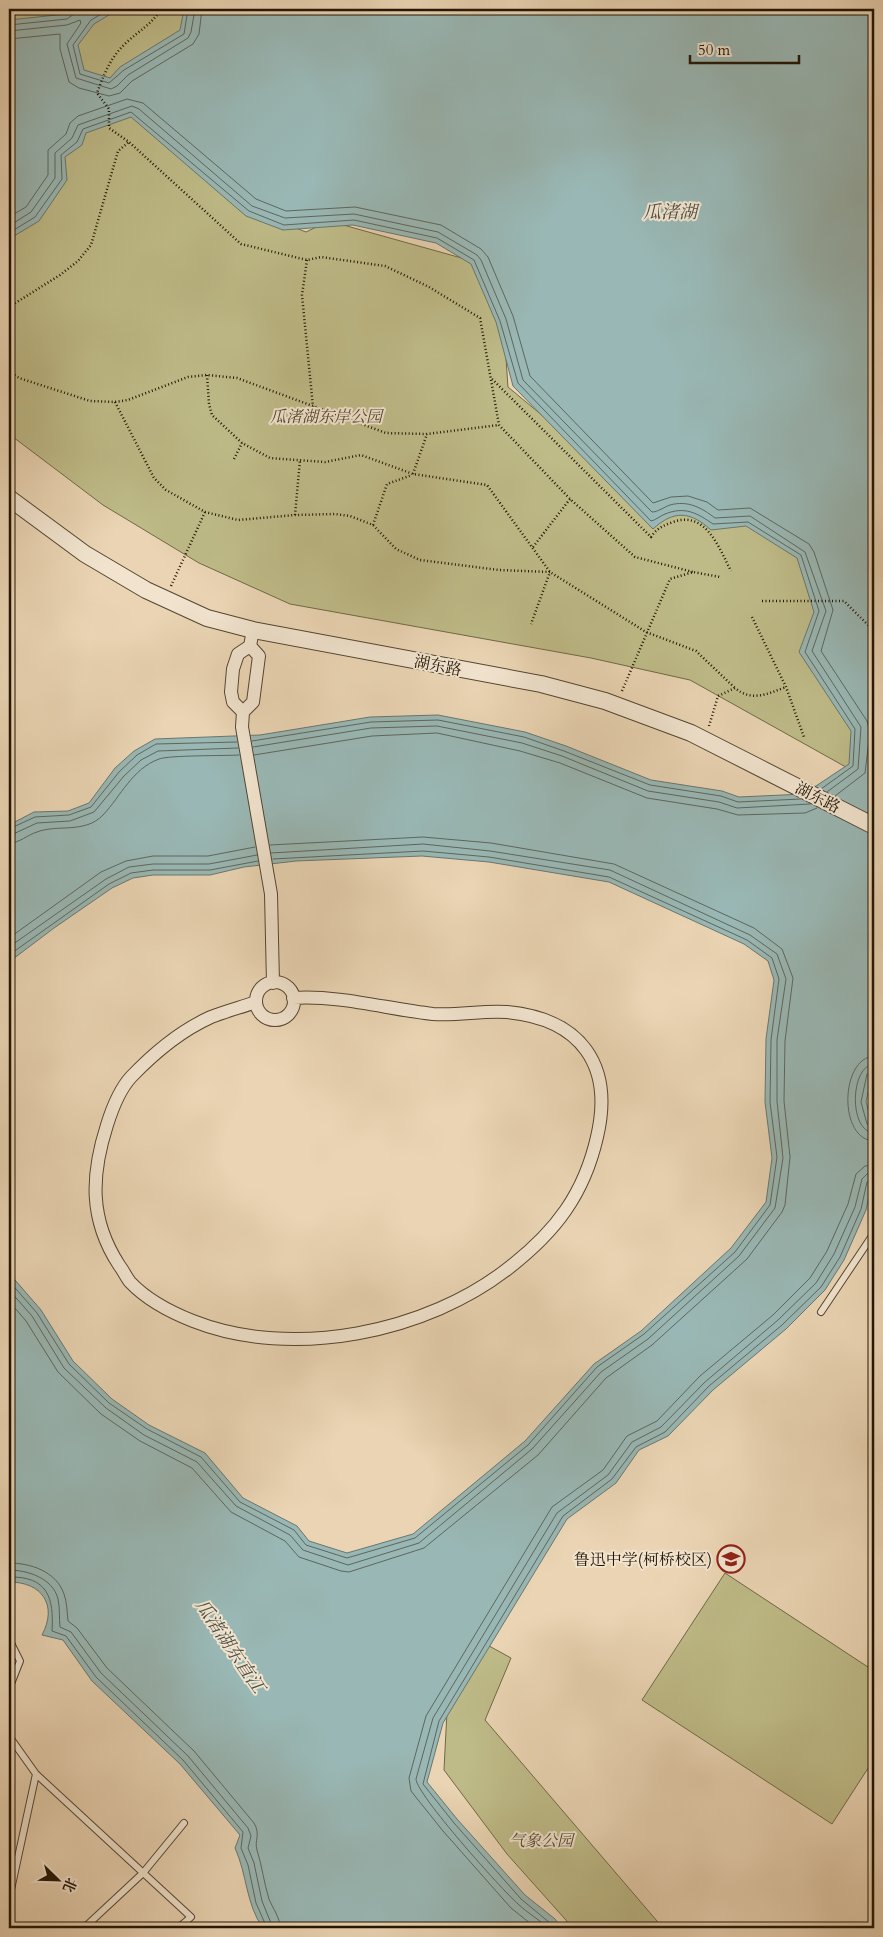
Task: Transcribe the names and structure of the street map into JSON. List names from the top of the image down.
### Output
{
  "streets": {
    "street": ["湖东路"]
  },
  "water": ["瓜渚湖", "瓜渚湖东直江"],
  "parks": ["瓜渚湖东岸公园", "气象公园"],
  "places": {
    "school or university": ["鲁迅中学(柯桥校区)"]
  },
  "scale_bar": "50 m",
  "north": "bottom right"
}
